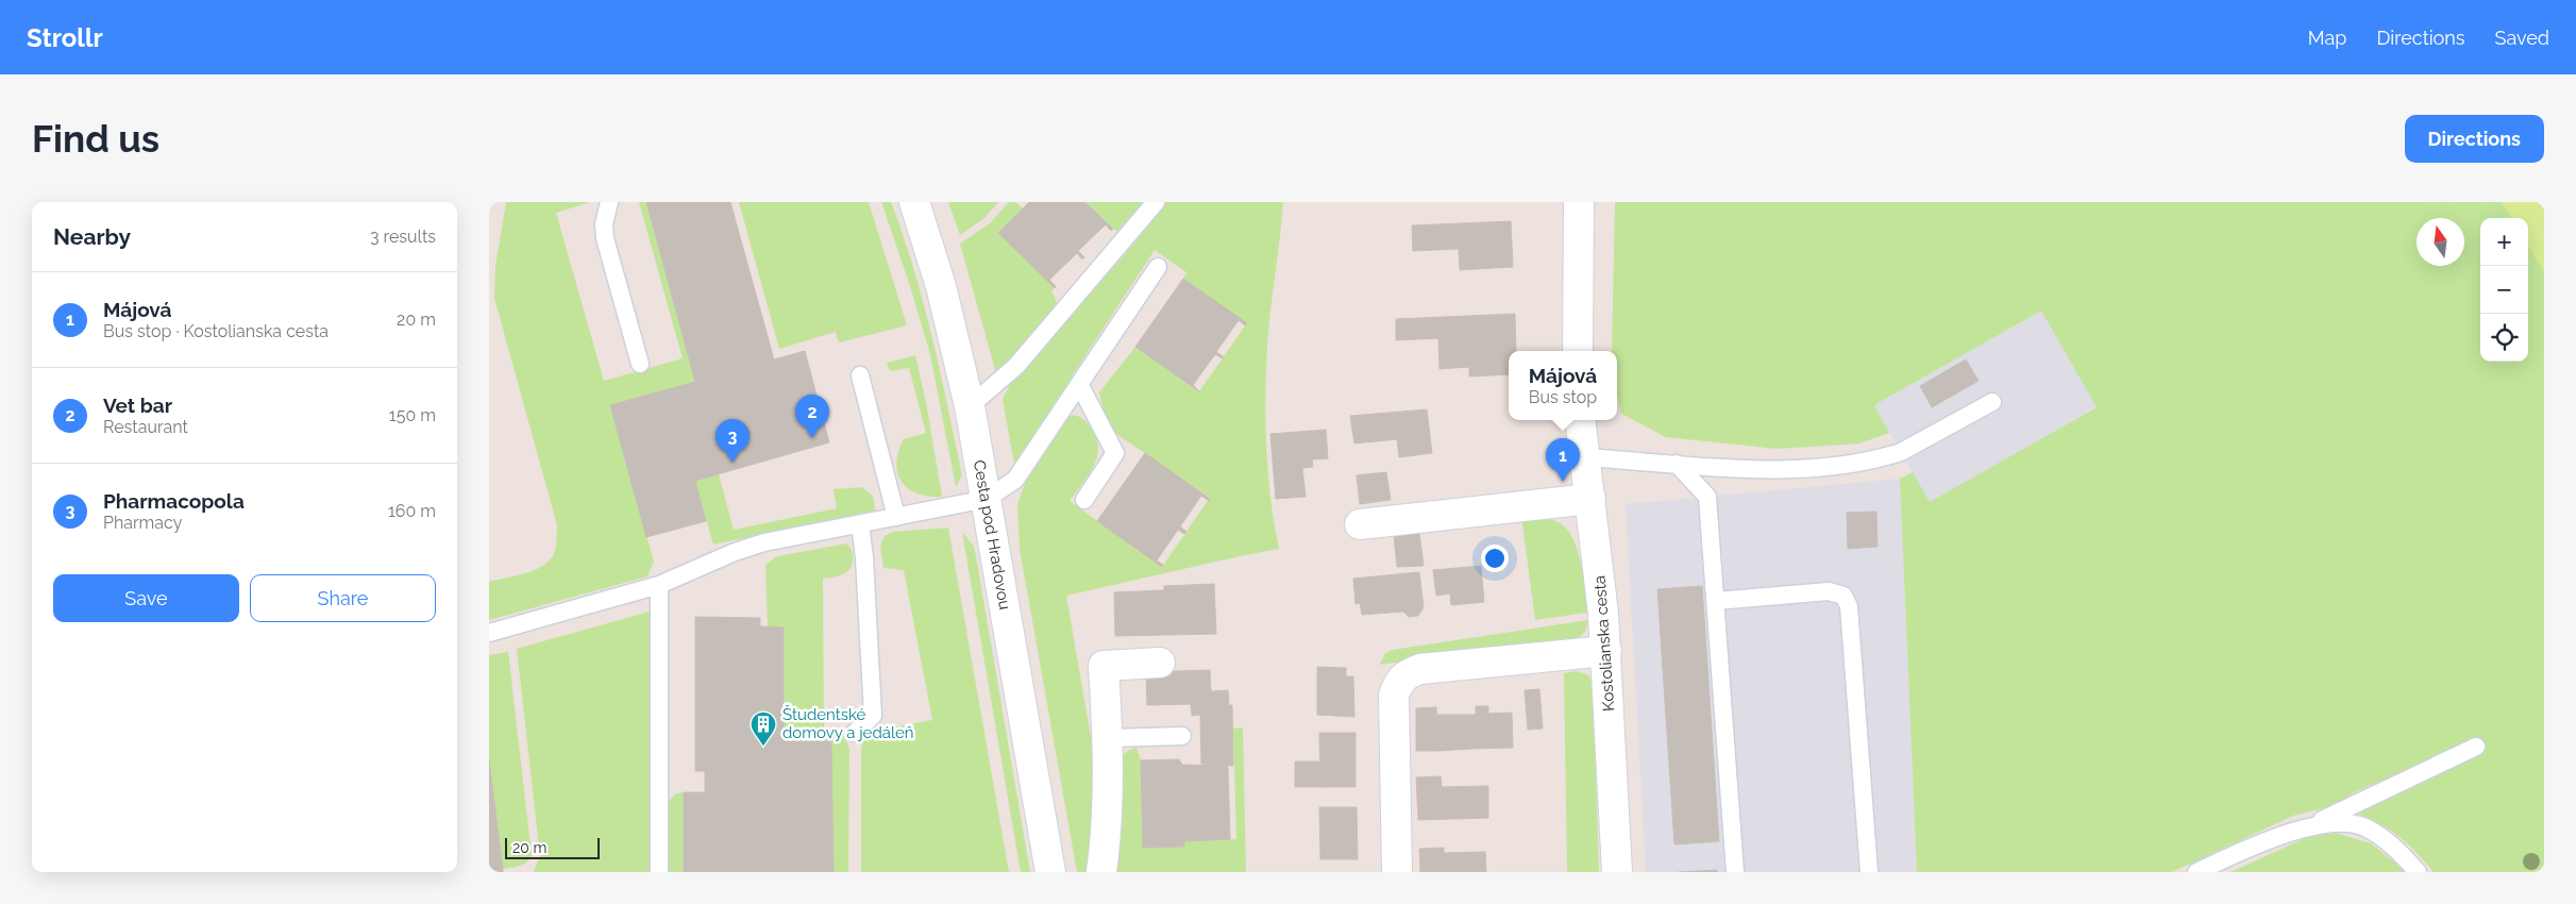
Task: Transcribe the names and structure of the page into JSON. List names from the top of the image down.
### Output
{
  "streets": {
    "street": ["Cesta pod Hradovou", "Kostolianska cesta"]
  },
  "places": {
    "building": ["Študentské domovy a jedáleň"]
  },
  "scale_bar": "20 m",
  "north": "top",
  "page": {
    "header": "Strollr",
    "nav": ["Map", "Directions", "Saved"],
    "buttons": [
      "Directions",
      ["Save", "Share"]
    ],
    "title": "Find us",
    "heading": ["Nearby", "3 results"],
    "map_buttons": ["+", "−"],
    "list": [
      {
        "mark": "1",
        "name": "Májová",
        "note": "Bus stop · Kostolianska cesta",
        "value": "20 m"
      },
      {
        "mark": "2",
        "name": "Vet bar",
        "note": "Restaurant",
        "value": "150 m"
      },
      {
        "mark": "3",
        "name": "Pharmacopola",
        "note": "Pharmacy",
        "value": "160 m"
      }
    ],
    "popup": ["Májová", "Bus stop"],
    "pins": ["2", "3", "1"],
    "scale": "20 m"
  }
}
